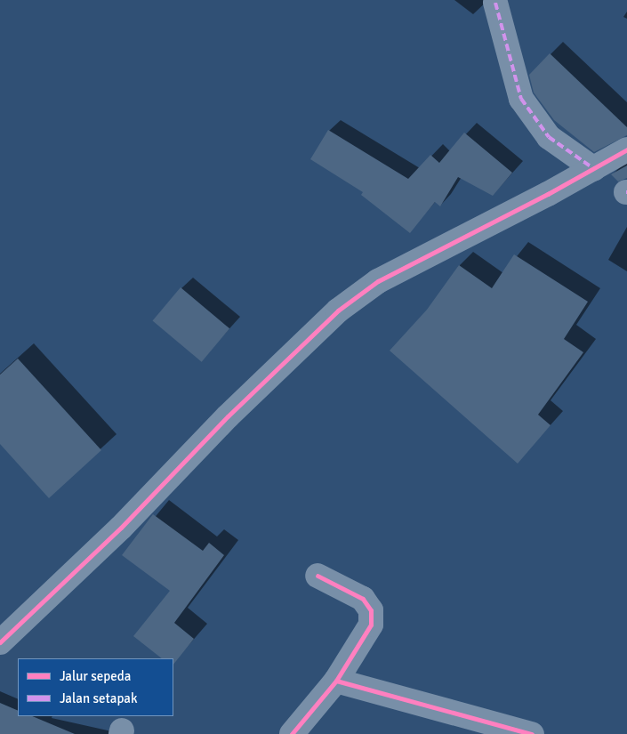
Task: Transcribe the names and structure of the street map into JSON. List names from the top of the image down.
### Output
{
  "legend": ["Jalur sepeda", "Jalan setapak"]
}
